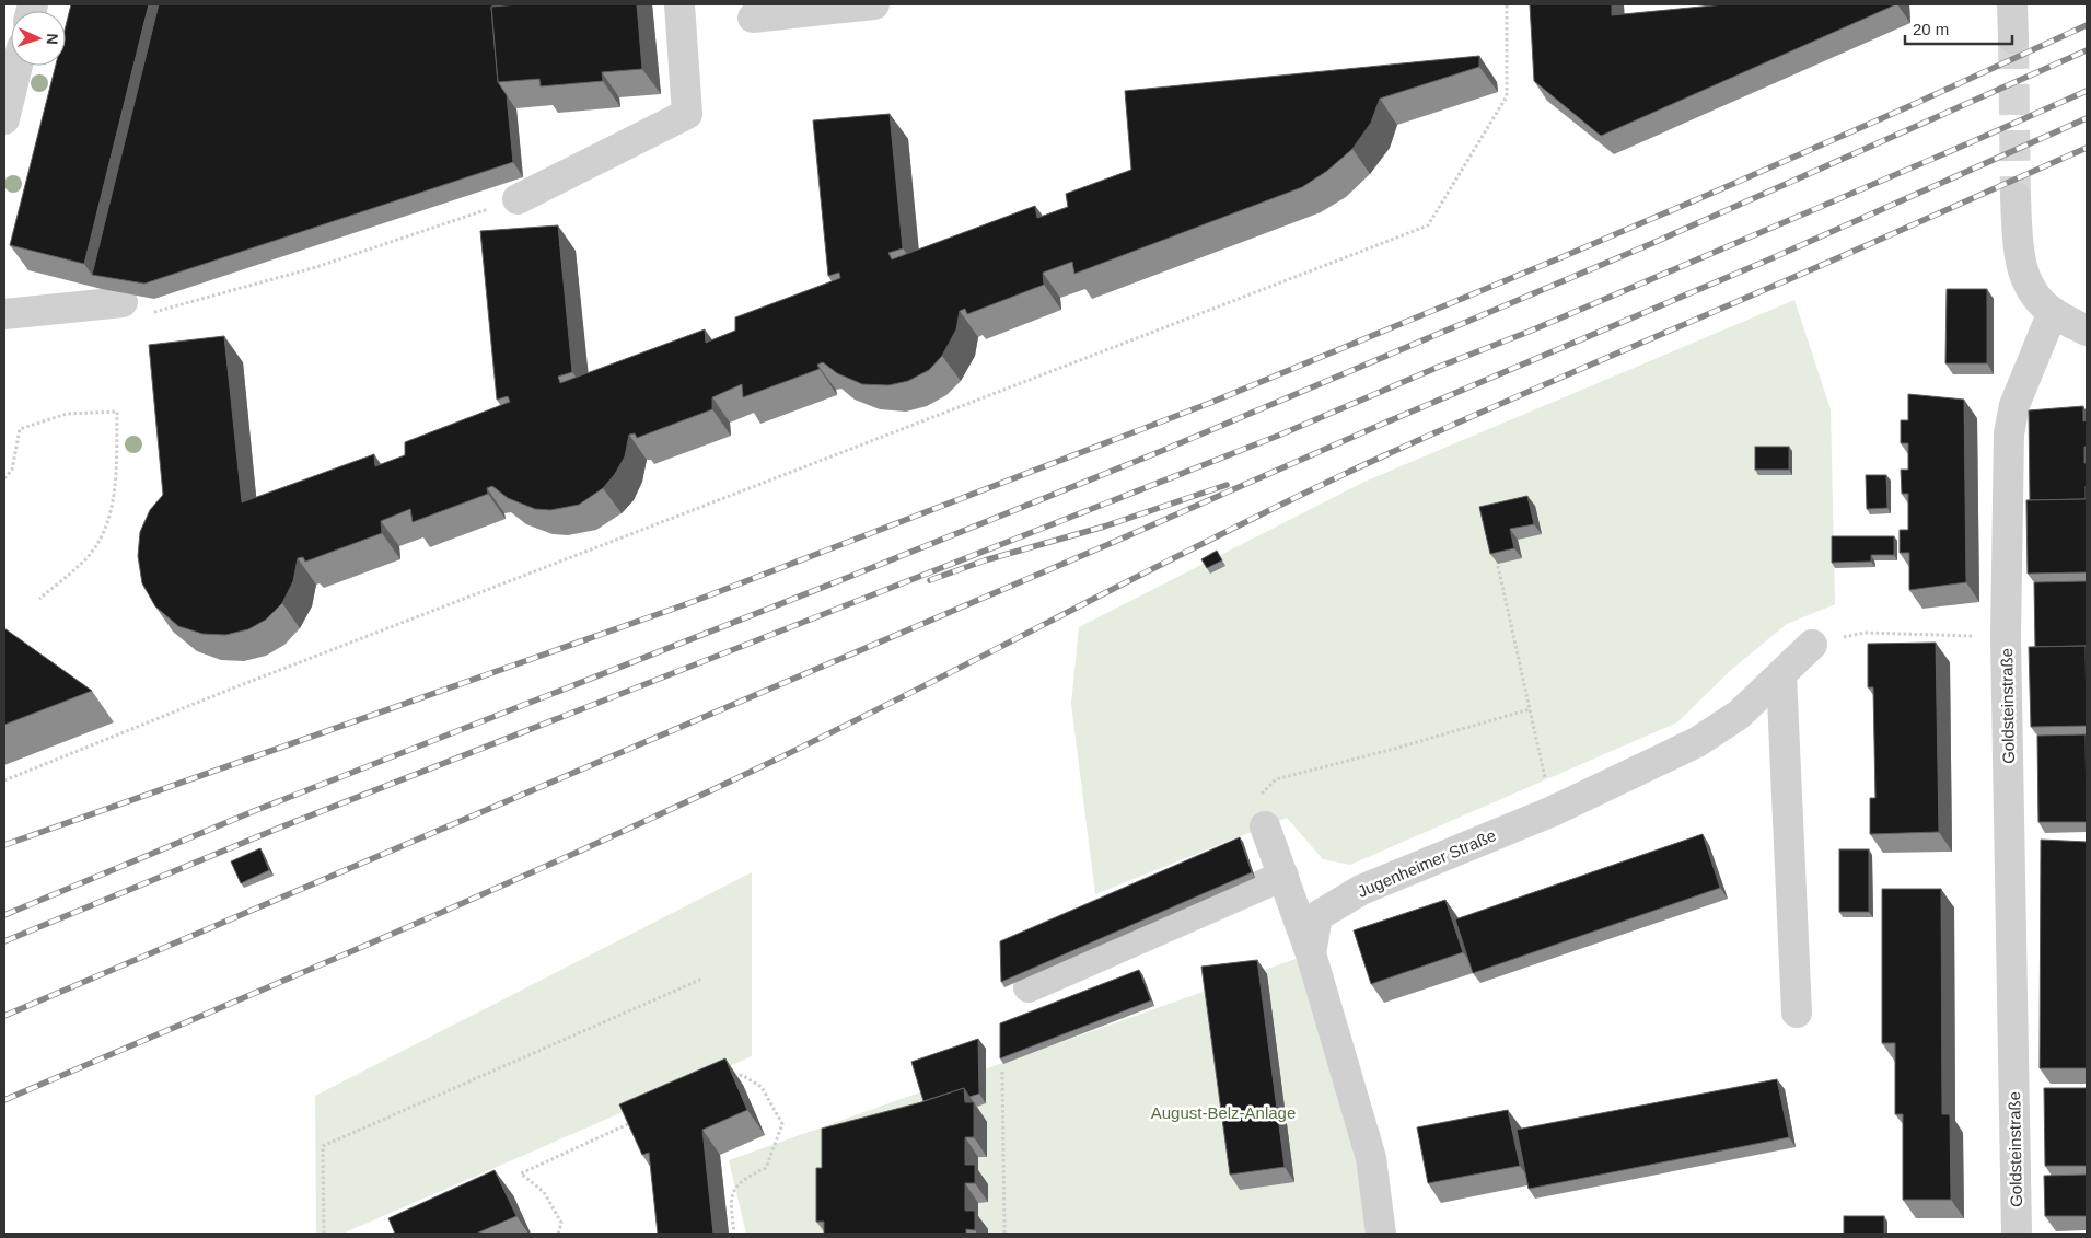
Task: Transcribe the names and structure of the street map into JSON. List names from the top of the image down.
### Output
{
  "streets": {
    "street": ["Goldsteinstraße", "Jugenheimer Straße"]
  },
  "parks": ["August-Belz-Anlage"],
  "scale_bar": "20 m",
  "north": "right"
}
